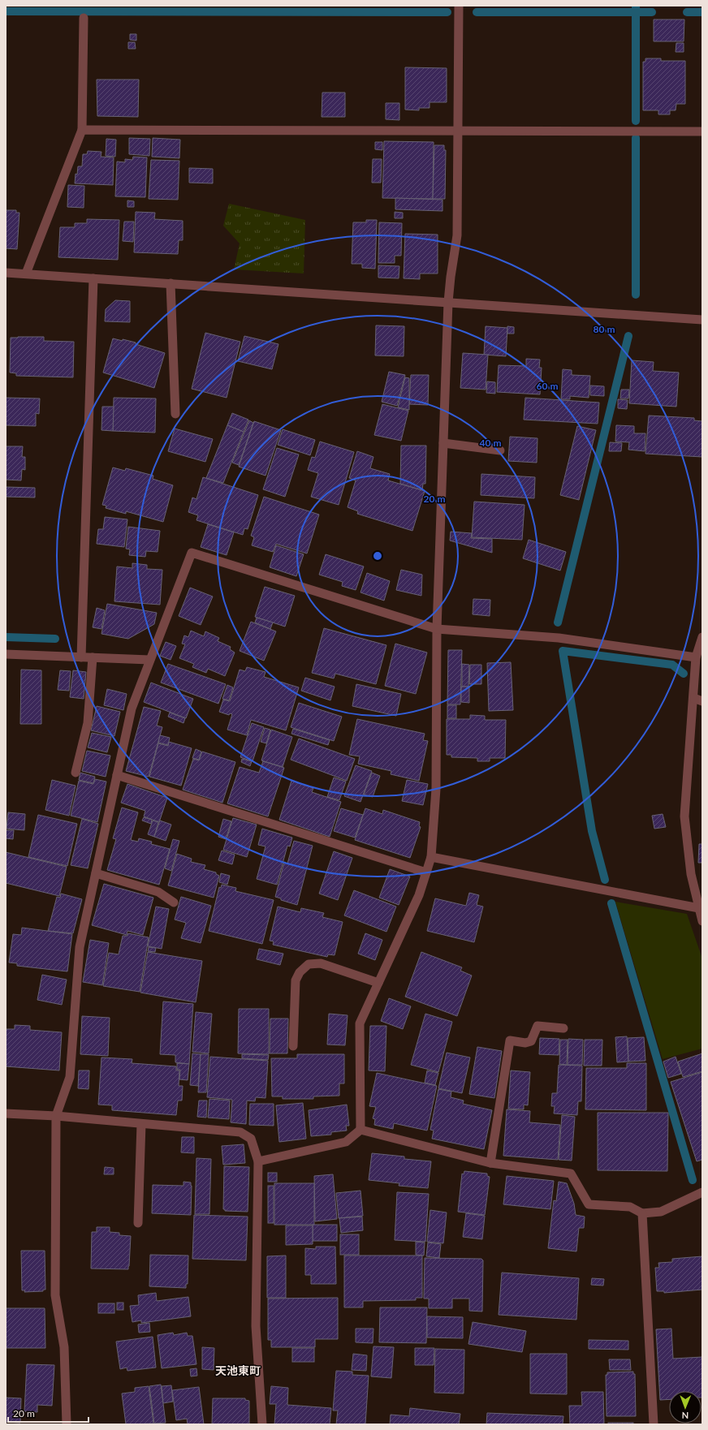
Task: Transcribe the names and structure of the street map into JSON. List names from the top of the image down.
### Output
{
  "districts": ["天池東町"],
  "scale_bar": "20 m",
  "north": "bottom",
  "rings": [
    "80 m",
    "60 m",
    "40 m",
    "20 m"
  ]
}
